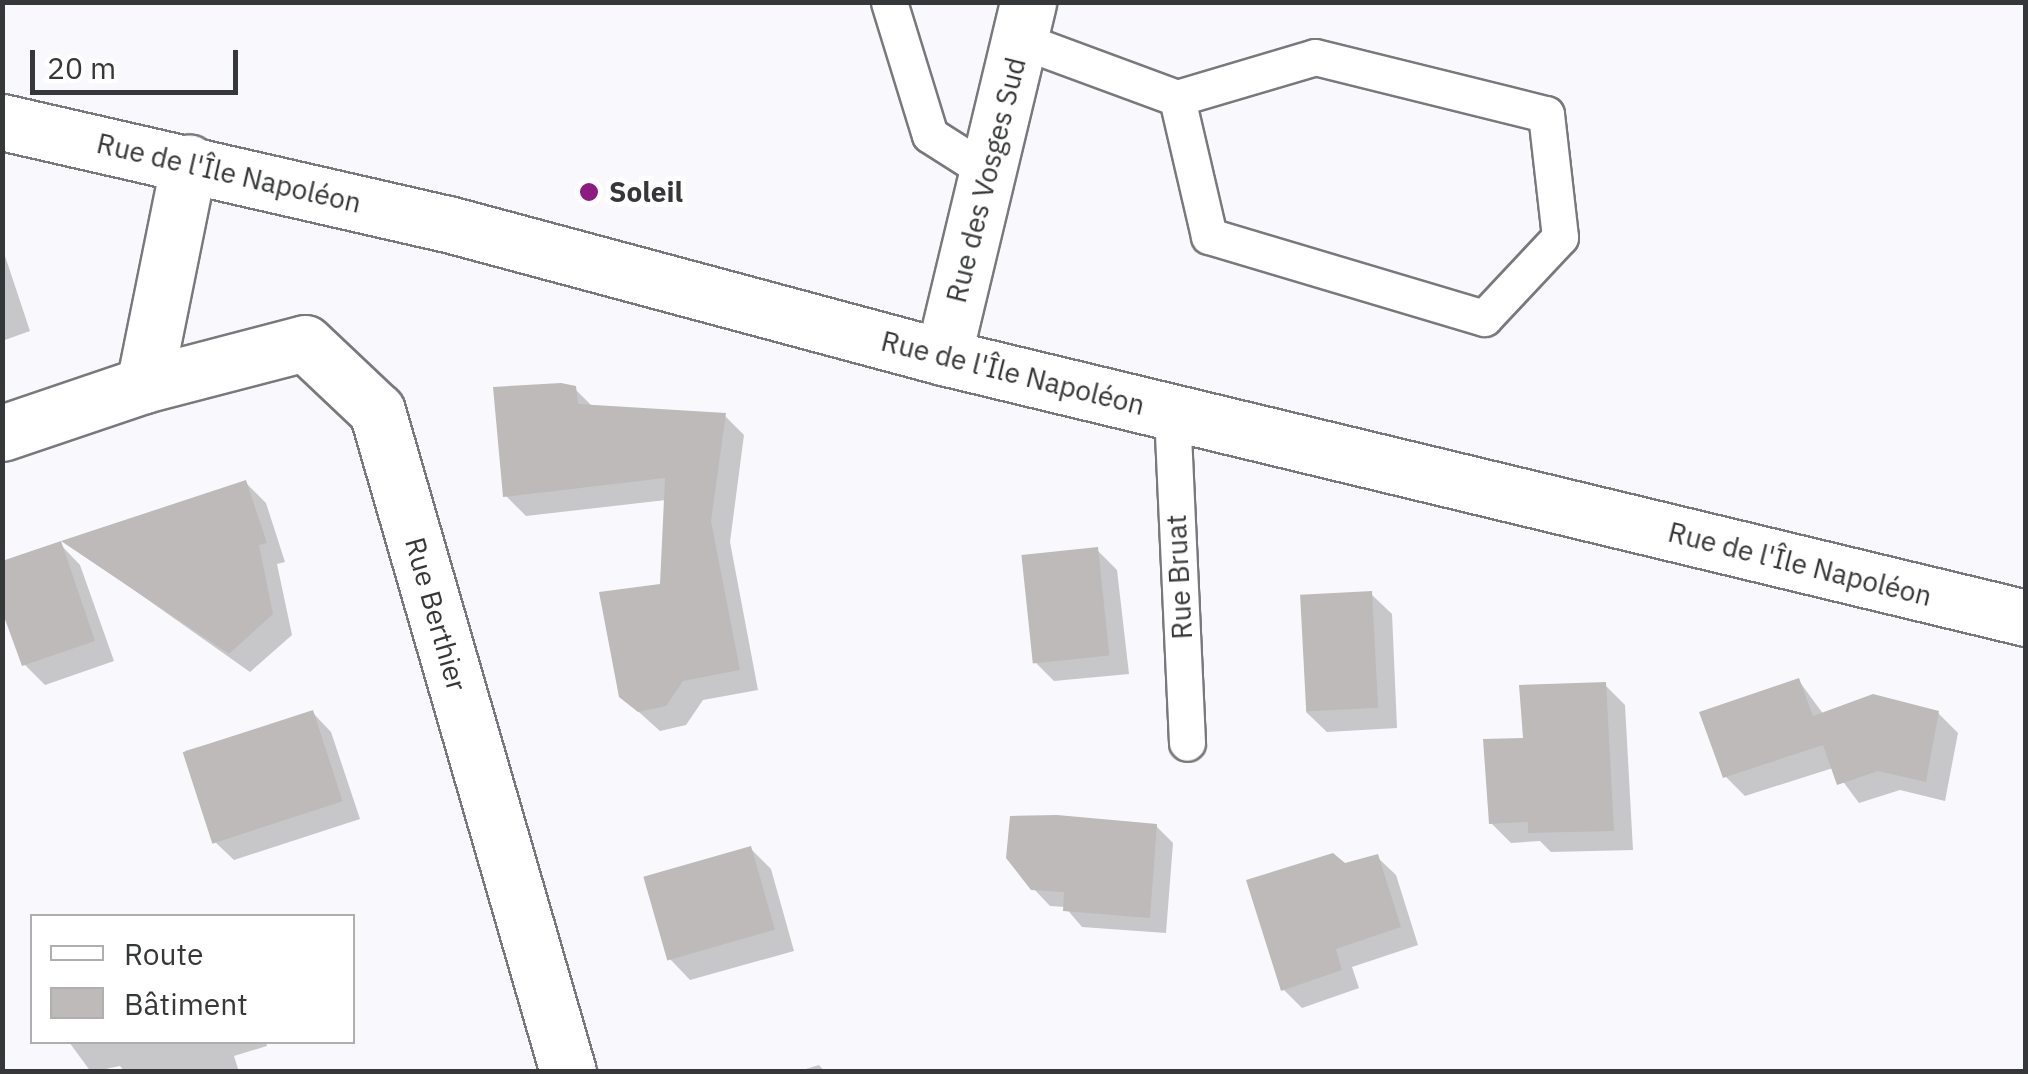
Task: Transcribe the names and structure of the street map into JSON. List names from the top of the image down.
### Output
{
  "streets": {
    "street": ["Rue de l'Île Napoléon", "Rue des Vosges Sud", "Rue Berthier"],
    "lane": ["Rue Bruat"]
  },
  "crossings": [
    ["Rue de l'Île Napoléon", "Rue des Vosges Sud"],
    ["Rue de l'Île Napoléon", "Rue Bruat"]
  ],
  "places": ["Soleil"],
  "legend": ["Route", "Bâtiment"],
  "scale_bar": "20 m"
}
